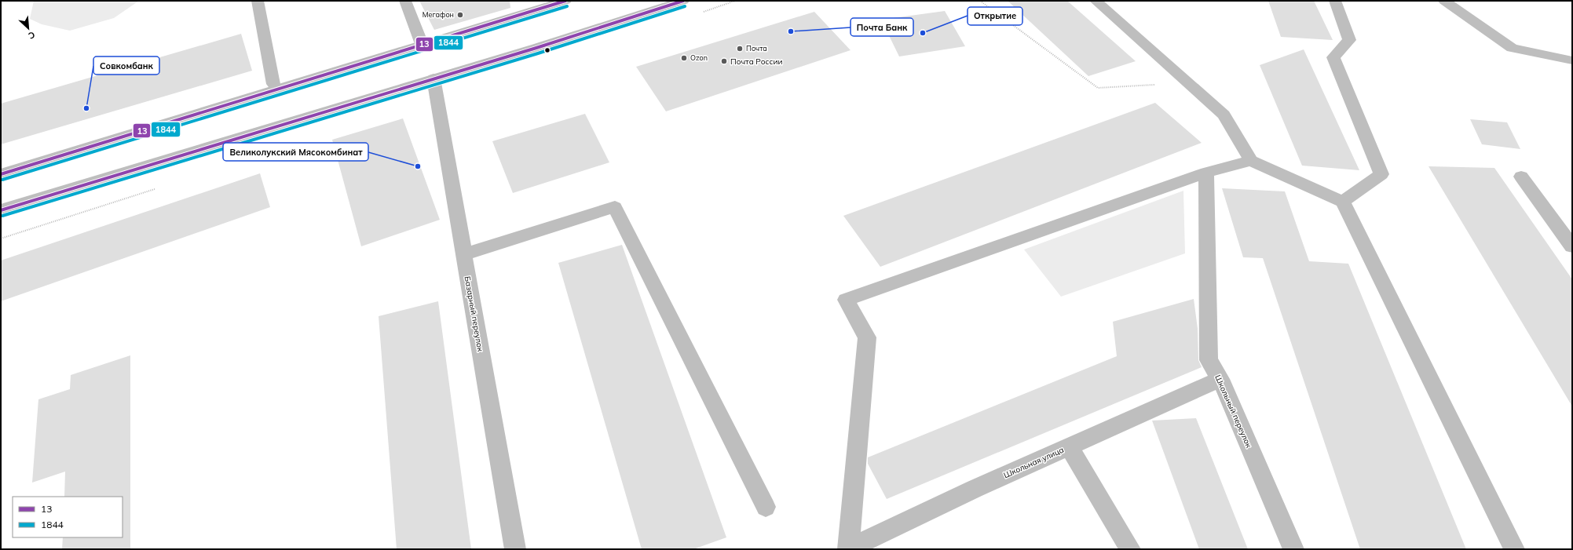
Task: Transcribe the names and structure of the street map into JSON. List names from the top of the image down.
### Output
{
  "streets": {
    "main road": ["Базарный переулок", "Школьный переулок", "Школьная улица"]
  },
  "crossings": [
    ["Школьный переулок", "Школьная улица"]
  ],
  "places": [
    "Мегафон",
    "Почта Банк",
    "Открытие",
    "Почта",
    "Ozon",
    "Почта России",
    "Совкомбанк",
    "Великолукский Мясокомбинат"
  ],
  "lines": ["transit line 13", "transit line 1844"],
  "legend": ["13", "1844"],
  "north": "bottom right"
}
